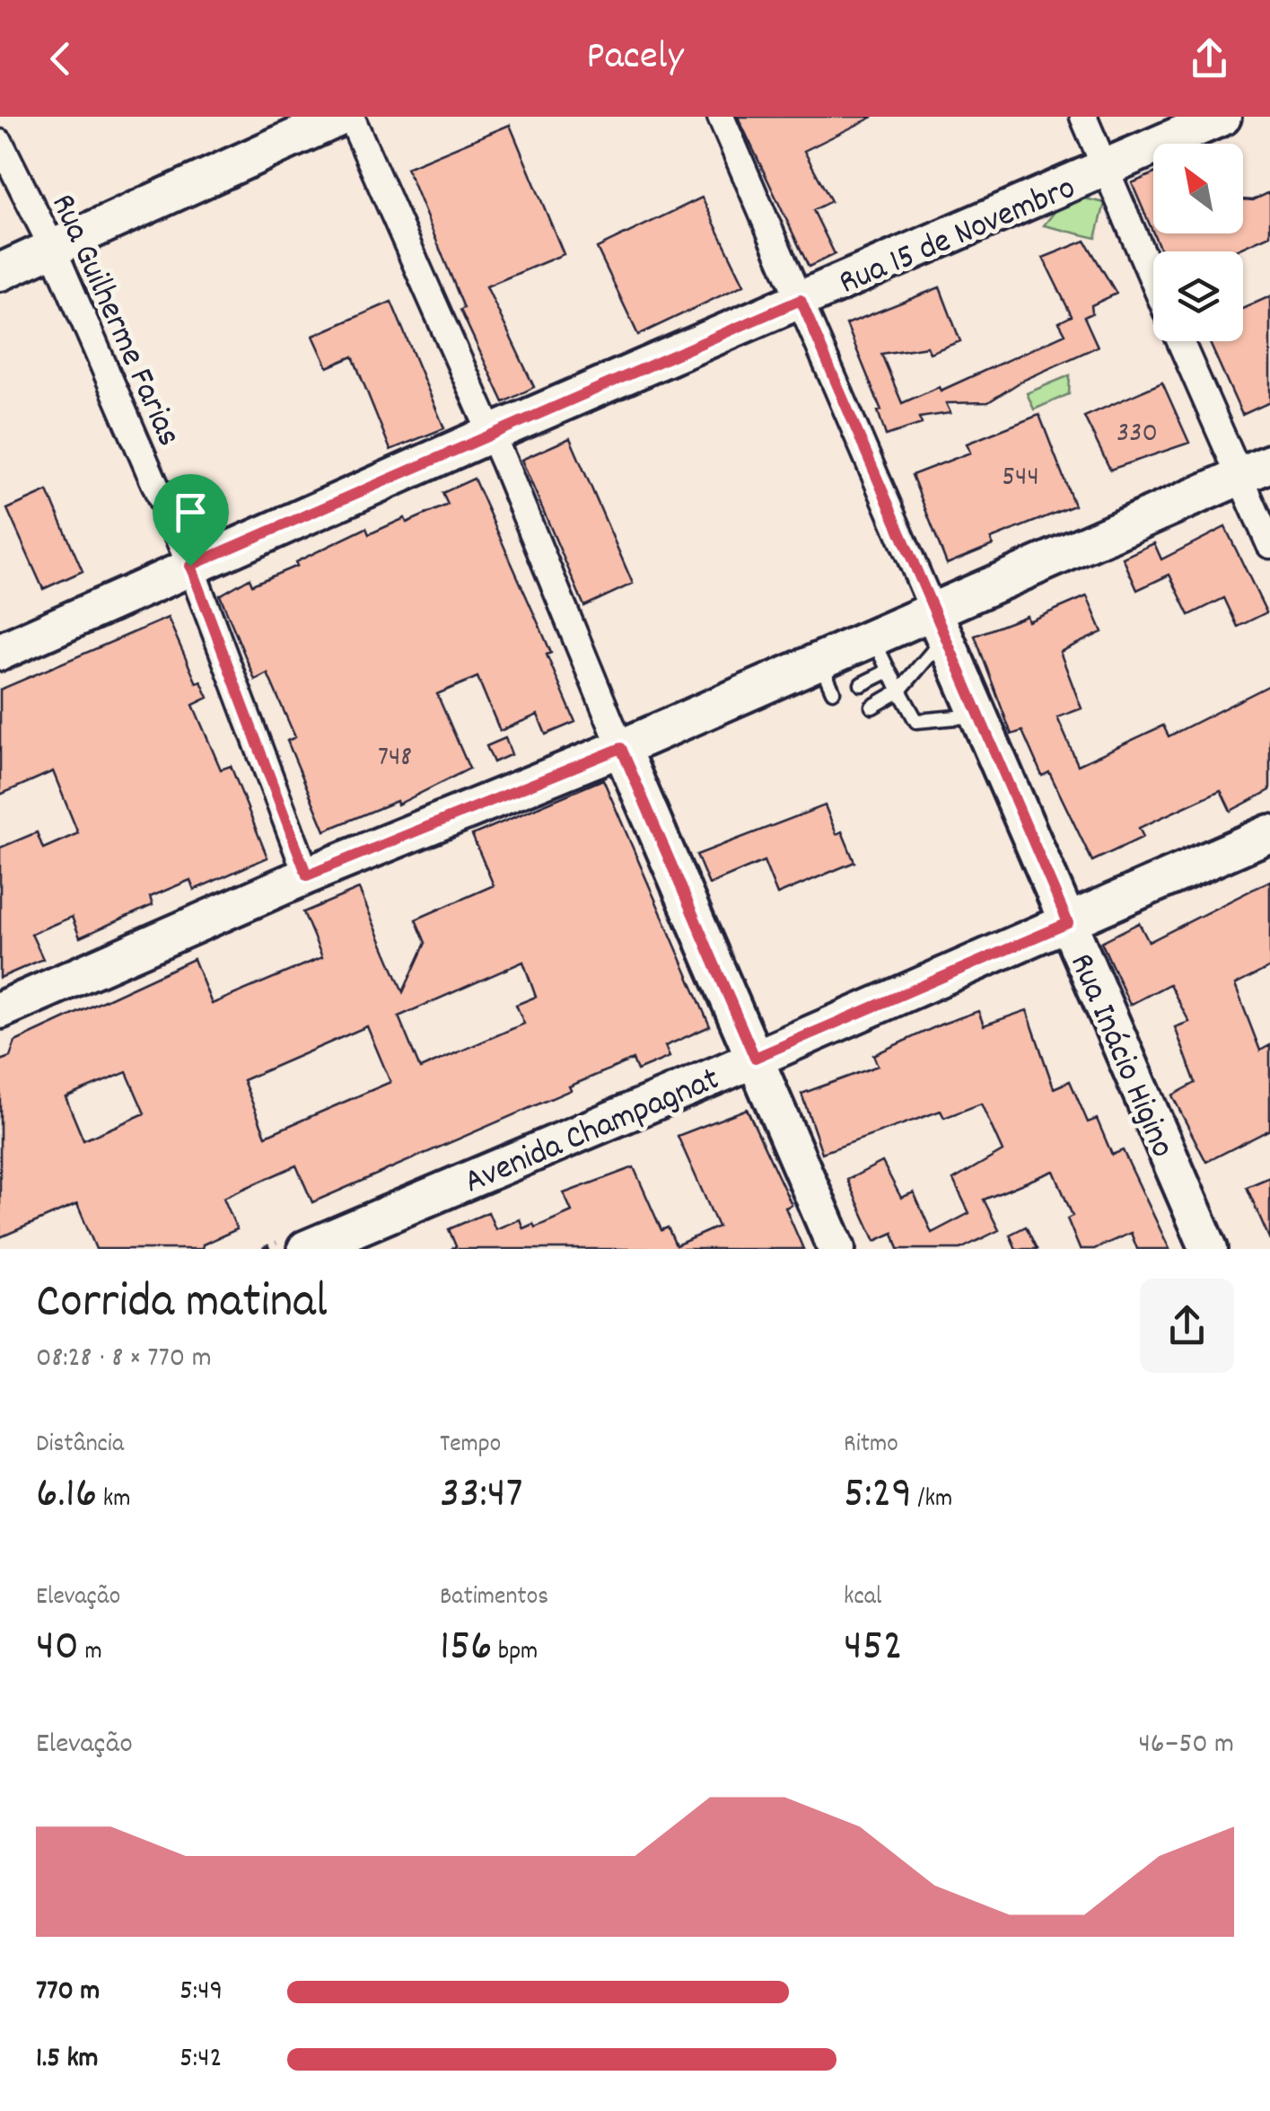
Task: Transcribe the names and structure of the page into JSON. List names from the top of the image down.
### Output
{
  "streets": {
    "main road": ["Rua 15 de Novembro", "Rua Inácio Higino", "Avenida Champagnat"],
    "street": ["Rua Guilherme Farias"]
  },
  "crossings": [
    ["Rua 15 de Novembro", "Rua Guilherme Farias"],
    ["Rua 15 de Novembro", "Rua Inácio Higino"],
    ["Rua Inácio Higino", "Avenida Champagnat"]
  ],
  "house_numbers": ["330", "544", "748"],
  "north": "top left",
  "page": {
    "header": "Pacely",
    "heading": ["Corrida matinal", "08:28 · 8 × 770 m"],
    "stats": [
      ["Distância", "6.16 km"],
      ["Tempo", "33:47"],
      ["Ritmo", "5:29 /km"],
      ["Elevação", "40 m"],
      ["Batimentos", "156 bpm"],
      ["kcal", "452"]
    ],
    "chart": ["Elevação", "46–50 m"],
    "list": [
      {
        "name": "770 m",
        "note": "5:49"
      },
      {
        "name": "1.5 km",
        "note": "5:42"
      }
    ]
  }
}
